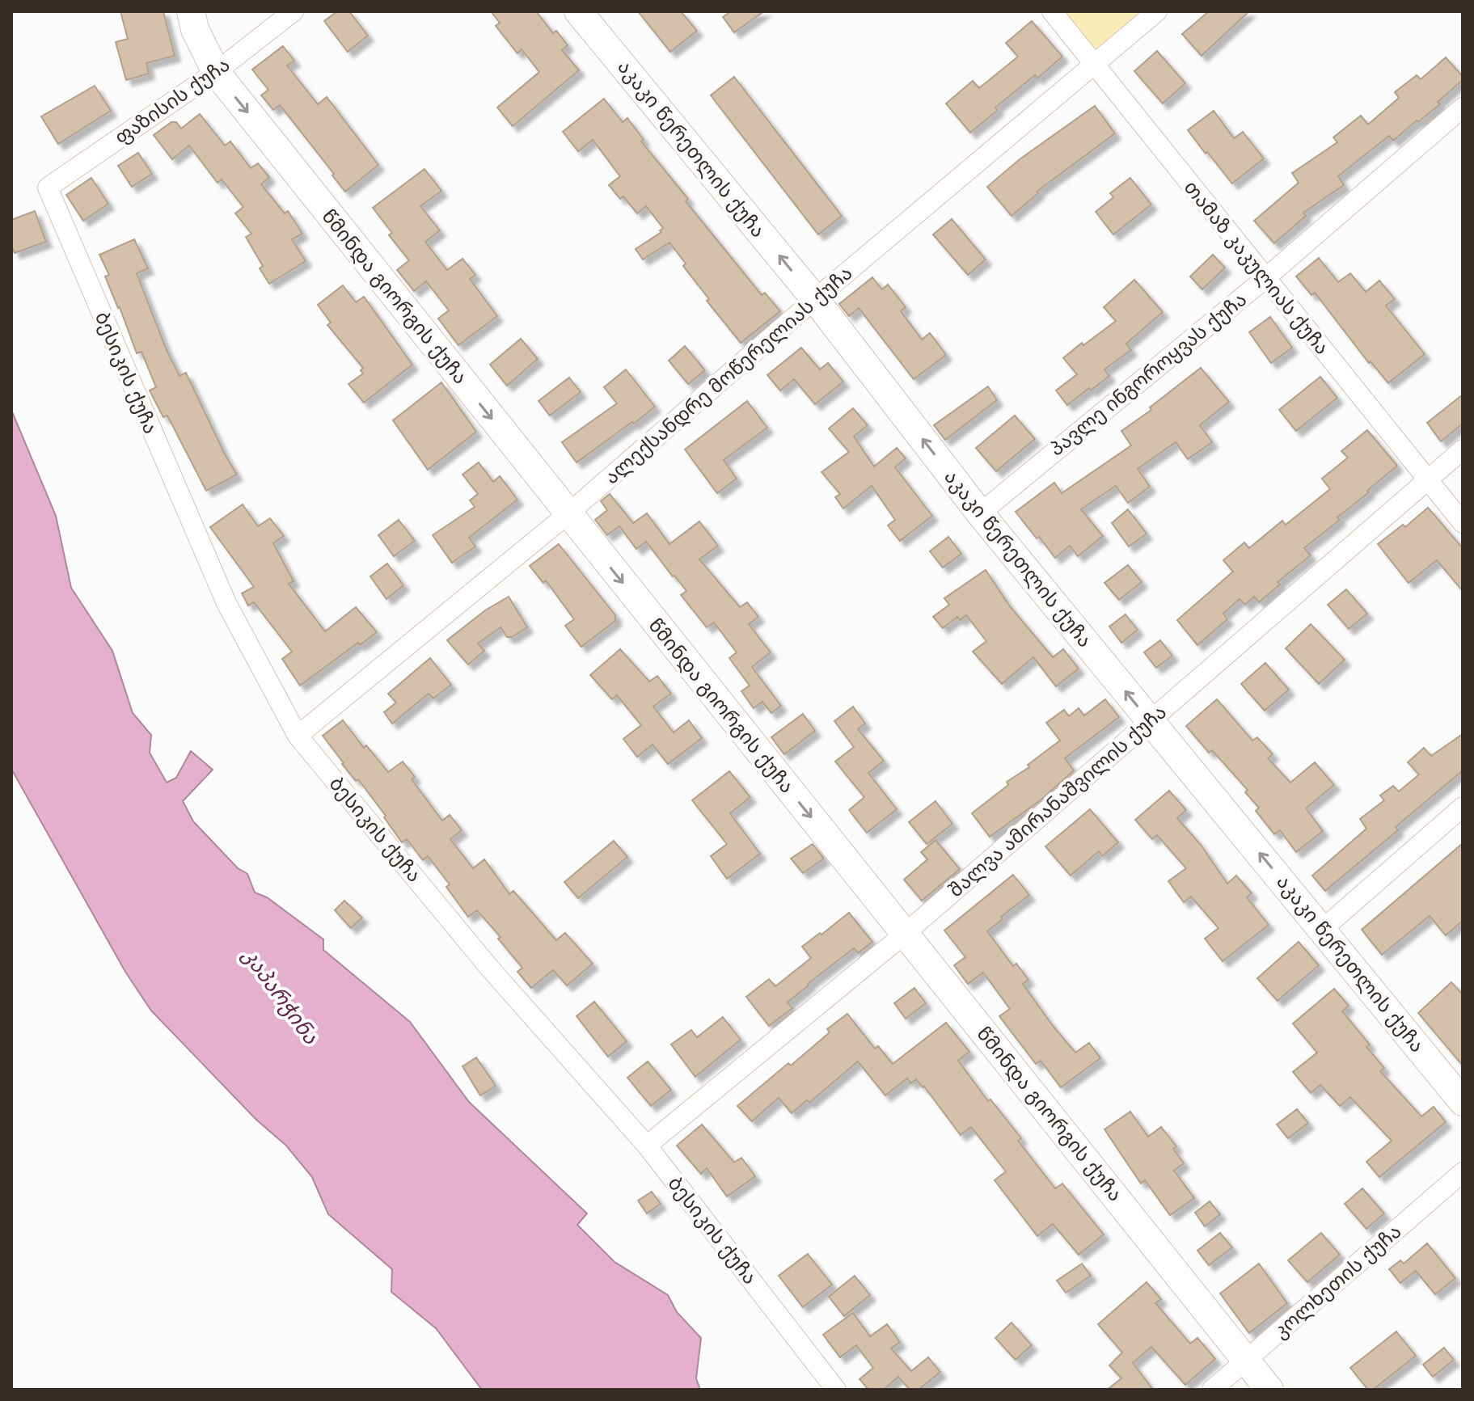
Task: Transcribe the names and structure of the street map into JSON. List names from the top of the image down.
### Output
{
  "streets": {
    "main road": ["აკაკი წერეთლის ქუჩა", "წმინდა გიორგის ქუჩა"],
    "street": [
      "ფაზისის ქუჩა",
      "თამაზ კაკულიას ქუჩა",
      "ბესიკის ქუჩა",
      "პავლე ინგოროყვას ქუჩა",
      "ალექსანდრე მოწერელიას ქუჩა",
      "შალვა ამირანაშვილის ქუჩა",
      "კოლხეთის ქუჩა"
    ]
  },
  "crossings": [
    ["ფაზისის ქუჩა", "წმინდა გიორგის ქუჩა"],
    ["ფაზისის ქუჩა", "ბესიკის ქუჩა"],
    ["აკაკი წერეთლის ქუჩა", "პავლე ინგოროყვას ქუჩა"],
    ["აკაკი წერეთლის ქუჩა", "ალექსანდრე მოწერელიას ქუჩა"],
    ["აკაკი წერეთლის ქუჩა", "შალვა ამირანაშვილის ქუჩა"],
    ["თამაზ კაკულიას ქუჩა", "პავლე ინგოროყვას ქუჩა"],
    ["თამაზ კაკულიას ქუჩა", "ალექსანდრე მოწერელიას ქუჩა"],
    ["თამაზ კაკულიას ქუჩა", "შალვა ამირანაშვილის ქუჩა"],
    ["წმინდა გიორგის ქუჩა", "ალექსანდრე მოწერელიას ქუჩა"],
    ["წმინდა გიორგის ქუჩა", "შალვა ამირანაშვილის ქუჩა"],
    ["წმინდა გიორგის ქუჩა", "კოლხეთის ქუჩა"],
    ["ბესიკის ქუჩა", "ალექსანდრე მოწერელიას ქუჩა"],
    ["ბესიკის ქუჩა", "შალვა ამირანაშვილის ქუჩა"]
  ],
  "one_way": ["აკაკი წერეთლის ქუჩა", "წმინდა გიორგის ქუჩა"],
  "water": ["კაპარჭინა"]
}
